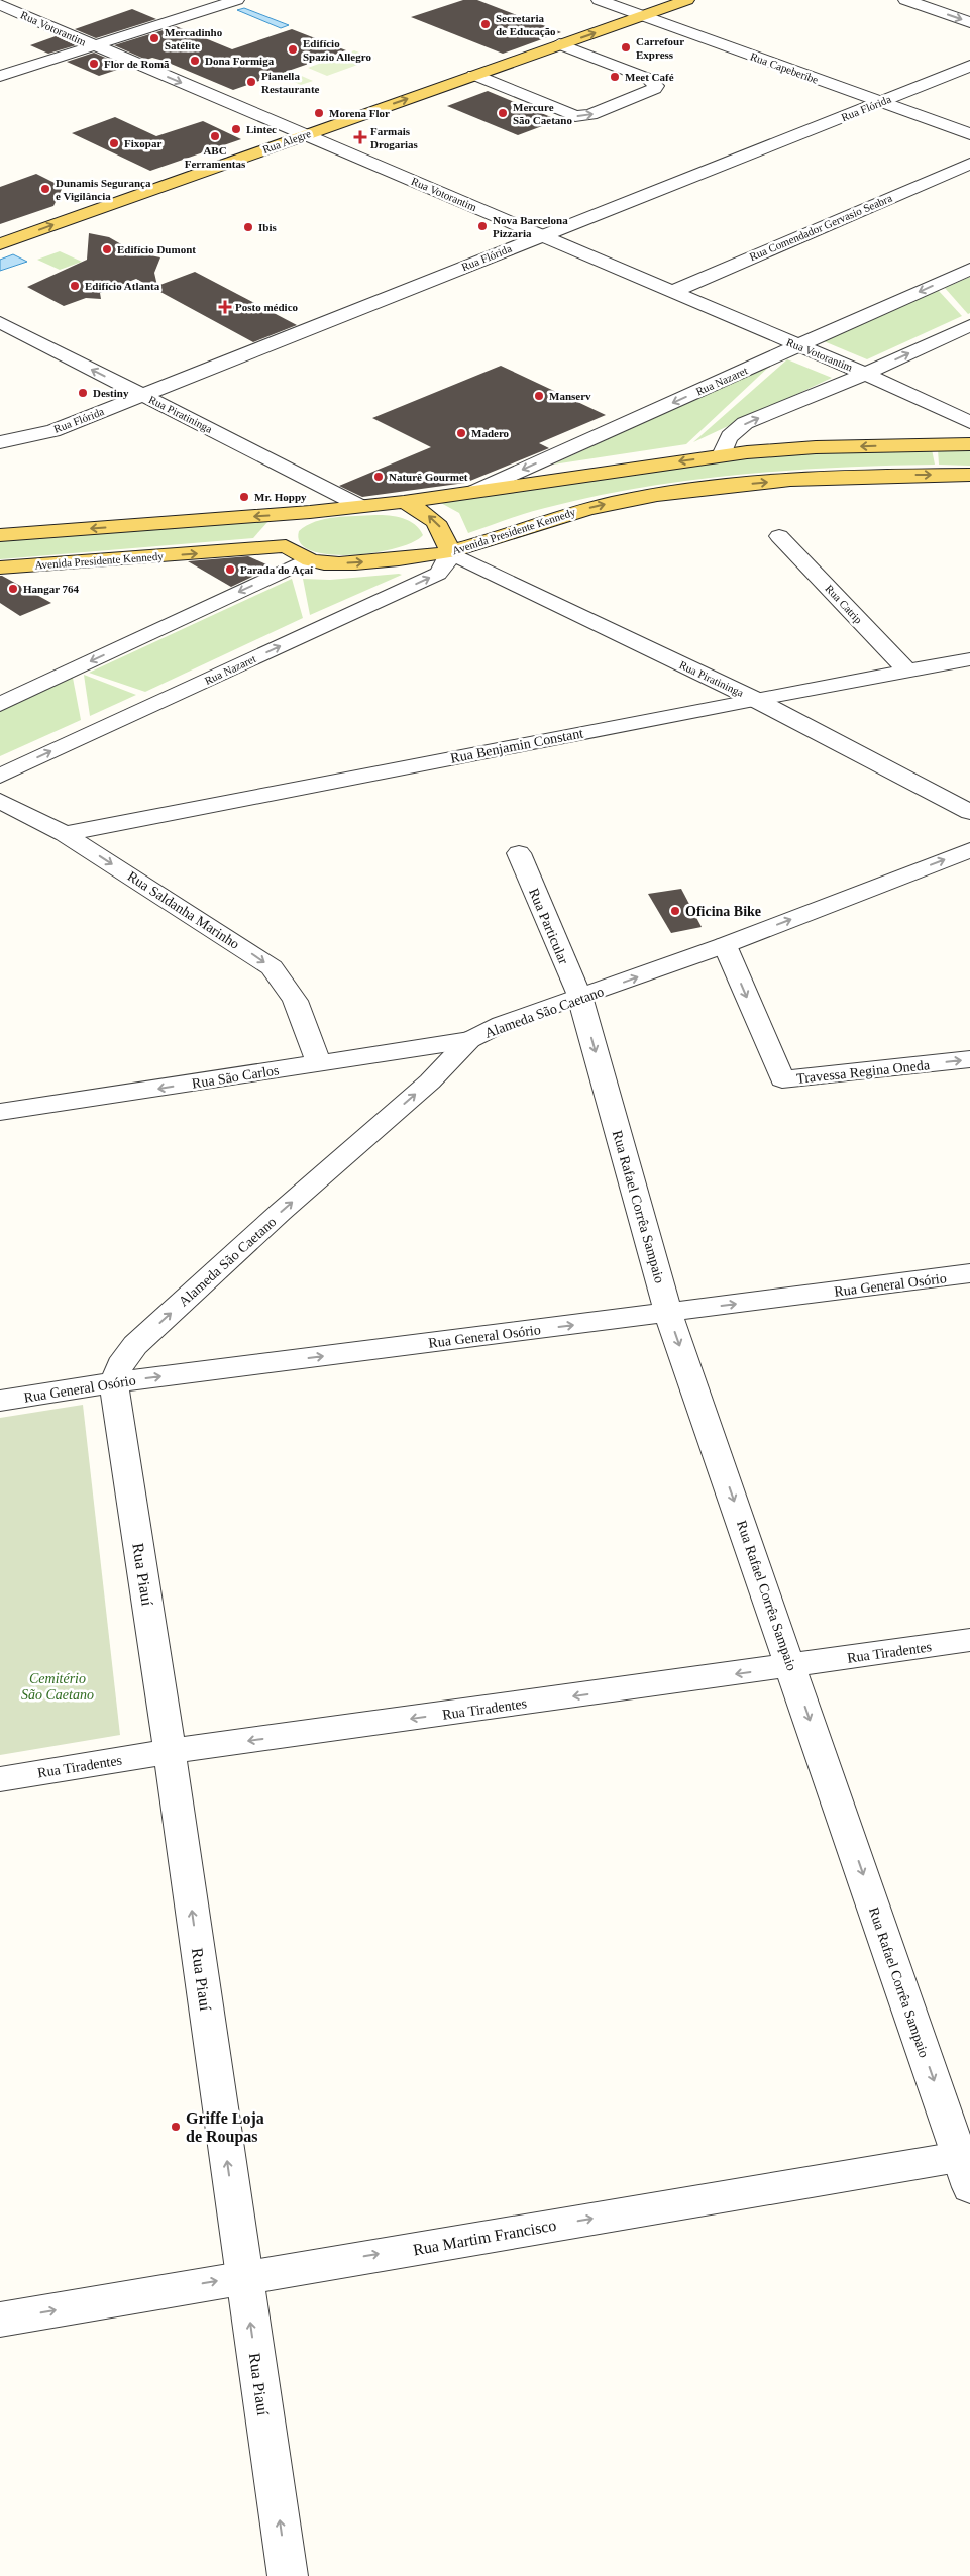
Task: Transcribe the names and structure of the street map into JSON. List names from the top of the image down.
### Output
{
  "streets": {
    "main road": ["Rua Alegre", "Avenida Presidente Kennedy"],
    "street": [
      "Rua Votorantim",
      "Rua Capeberibe",
      "Rua Flórida",
      "Rua Comendador Gervasio Seabra",
      "Rua Nazaret",
      "Rua Piratininga",
      "Rua Catrip",
      "Rua Benjamin Constant",
      "Rua Saldanha Marinho",
      "Rua Particular",
      "Alameda São Caetano",
      "Travessa Regina Oneda",
      "Rua São Carlos",
      "Rua Rafael Corrêa Sampaio",
      "Rua General Osório",
      "Rua Piauí",
      "Rua Tiradentes",
      "Rua Martim Francisco"
    ]
  },
  "crossings": [
    ["Rua Votorantim", "Rua Flórida"],
    ["Rua Votorantim", "Rua Alegre"],
    ["Rua Votorantim", "Rua Comendador Gervasio Seabra"],
    ["Rua Votorantim", "Rua Nazaret"],
    ["Rua Capeberibe", "Rua Flórida"],
    ["Rua Capeberibe", "Rua Alegre"],
    ["Rua Flórida", "Rua Piratininga"],
    ["Rua Nazaret", "Rua Piratininga"],
    ["Rua Nazaret", "Avenida Presidente Kennedy"],
    ["Rua Piratininga", "Avenida Presidente Kennedy"],
    ["Rua Piratininga", "Rua Benjamin Constant"],
    ["Rua Catrip", "Rua Benjamin Constant"],
    ["Rua Benjamin Constant", "Rua Saldanha Marinho"],
    ["Rua Saldanha Marinho", "Rua São Carlos"],
    ["Rua Particular", "Alameda São Caetano"],
    ["Rua Particular", "Rua Rafael Corrêa Sampaio"],
    ["Alameda São Caetano", "Travessa Regina Oneda"],
    ["Alameda São Caetano", "Rua São Carlos"],
    ["Alameda São Caetano", "Rua Rafael Corrêa Sampaio"],
    ["Alameda São Caetano", "Rua General Osório"],
    ["Alameda São Caetano", "Rua Piauí"],
    ["Rua Rafael Corrêa Sampaio", "Rua General Osório"],
    ["Rua Rafael Corrêa Sampaio", "Rua Tiradentes"],
    ["Rua Rafael Corrêa Sampaio", "Rua Martim Francisco"],
    ["Rua General Osório", "Rua Piauí"],
    ["Rua Piauí", "Rua Tiradentes"],
    ["Rua Piauí", "Rua Martim Francisco"]
  ],
  "one_way": [
    "Rua Alegre",
    "Rua Saldanha Marinho",
    "Alameda São Caetano",
    "Travessa Regina Oneda",
    "Rua São Carlos",
    "Rua Rafael Corrêa Sampaio",
    "Rua General Osório",
    "Rua Piauí",
    "Rua Tiradentes",
    "Rua Martim Francisco"
  ],
  "parks": ["Cemitério São Caetano"],
  "places": {
    "other": [
      "Secretaria de Educação",
      "Mercadinho Satélite",
      "Carrefour Express",
      "Edifício Spazio Allegro",
      "Dona Formiga",
      "Flor de Romã",
      "Meet Café",
      "Pianella Restaurante",
      "Morena Flor",
      "Mercure São Caetano",
      "Lintec",
      "ABC Ferramentas",
      "Fixopar",
      "Dunamis Segurança e Vigilância",
      "Nova Barcelona Pizzaria",
      "Ibis",
      "Edifício Dumont",
      "Edifício Atlanta",
      "Destiny",
      "Manserv",
      "Madero",
      "Naturê Gourmet",
      "Mr. Hoppy",
      "Parada do Açaí",
      "Hangar 764",
      "Oficina Bike",
      "Griffe Loja de Roupas"
    ],
    "health": ["Farmais Drogarias", "Posto médico"]
  }
}
